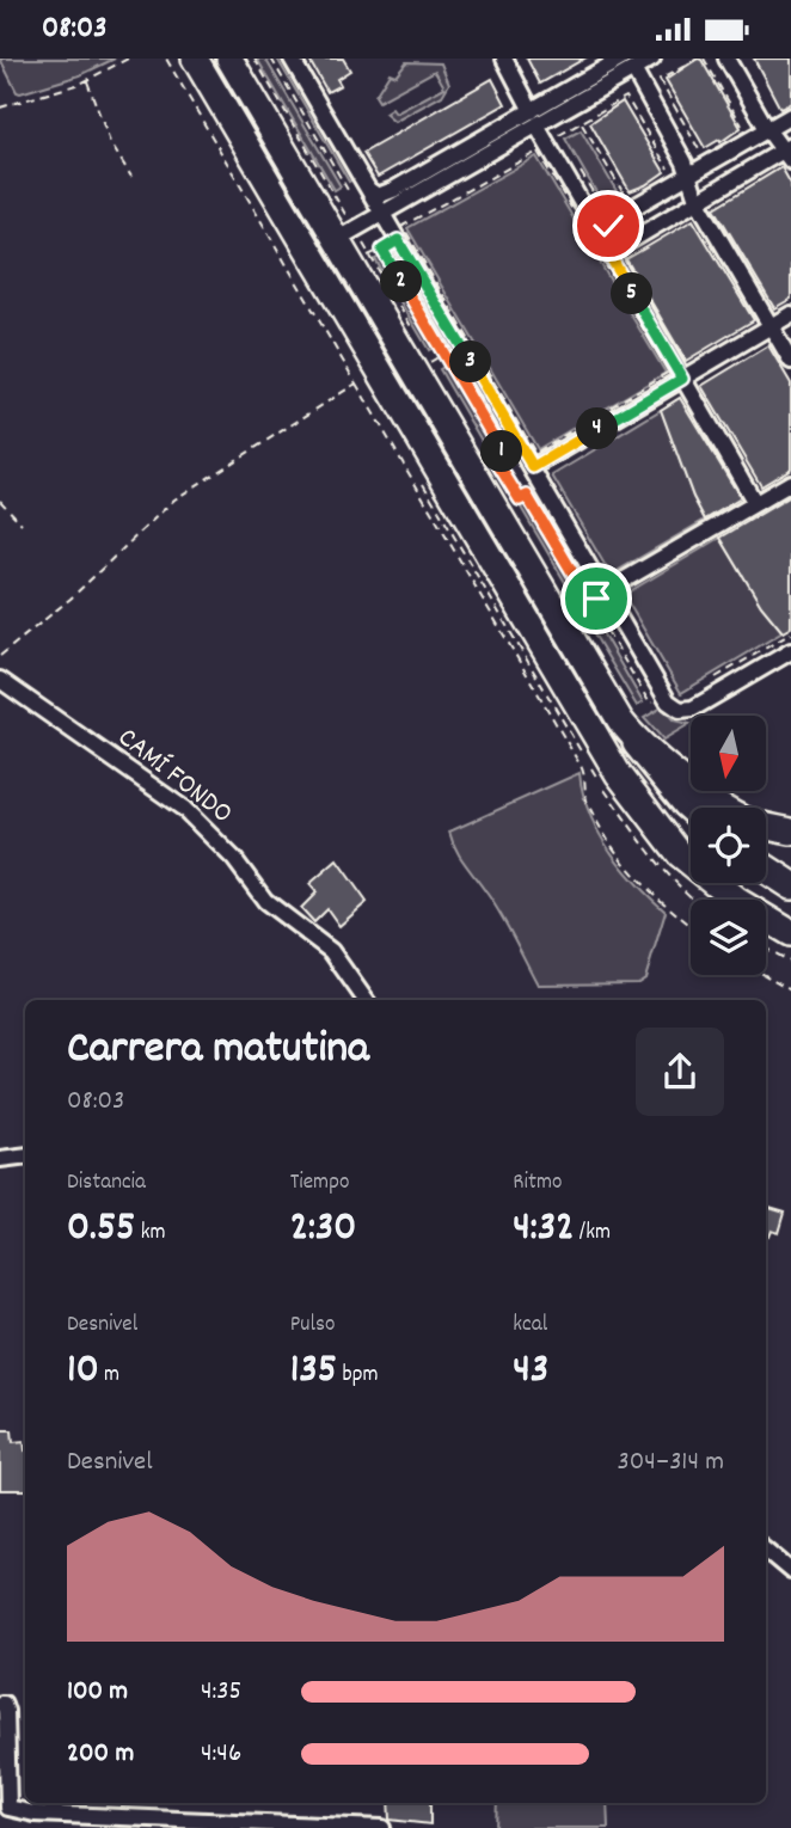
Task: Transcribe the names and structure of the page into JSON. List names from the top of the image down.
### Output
{
  "streets": {
    "street": ["CAMÍ FONDO"]
  },
  "north": "bottom",
  "page": {
    "status": "08:03",
    "pins": [
      "2",
      "5",
      "3",
      "4",
      "1"
    ],
    "heading": ["Carrera matutina", "08:03"],
    "stats": [
      ["Distancia", "0.55 km"],
      ["Tiempo", "2:30"],
      ["Ritmo", "4:32 /km"],
      ["Desnivel", "10 m"],
      ["Pulso", "135 bpm"],
      ["kcal", "43"]
    ],
    "chart": ["Desnivel", "304–314 m"],
    "list": [
      {
        "name": "100 m",
        "note": "4:35"
      },
      {
        "name": "200 m",
        "note": "4:46"
      }
    ]
  }
}
